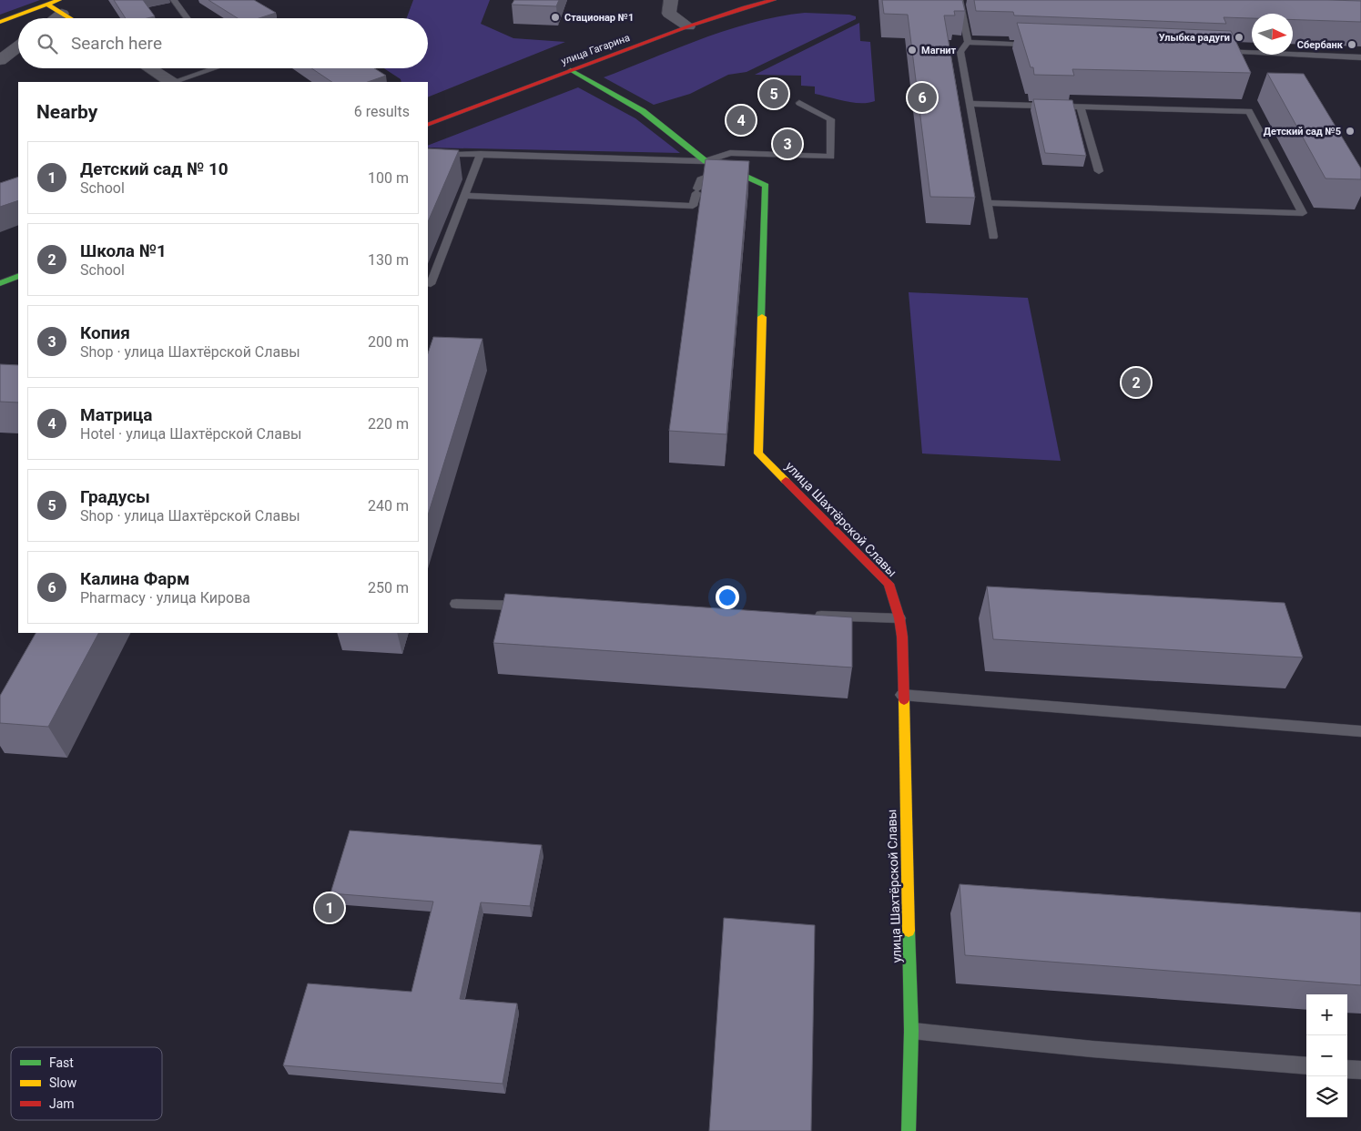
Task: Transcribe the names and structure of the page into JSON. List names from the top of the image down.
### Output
{
  "streets": {
    "street": ["улица Гагарина", "улица Шахтёрской Славы"]
  },
  "crossings": [
    ["улица Гагарина", "улица Шахтёрской Славы"]
  ],
  "places": [
    "Стационар №1",
    "Улыбка радуги",
    "Сбербанк",
    "Магнит",
    "Детский сад №5"
  ],
  "legend": ["Fast", "Slow", "Jam"],
  "north": "right",
  "page": {
    "search": "Search here",
    "pins": [
      "5",
      "6",
      "4",
      "3",
      "2",
      "1"
    ],
    "heading": ["Nearby", "6 results"],
    "list": [
      {
        "mark": "1",
        "name": "Детский сад № 10",
        "note": "School",
        "value": "100 m"
      },
      {
        "mark": "2",
        "name": "Школа №1",
        "note": "School",
        "value": "130 m"
      },
      {
        "mark": "3",
        "name": "Копия",
        "note": "Shop · улица Шахтёрской Славы",
        "value": "200 m"
      },
      {
        "mark": "4",
        "name": "Матрица",
        "note": "Hotel · улица Шахтёрской Славы",
        "value": "220 m"
      },
      {
        "mark": "5",
        "name": "Градусы",
        "note": "Shop · улица Шахтёрской Славы",
        "value": "240 m"
      },
      {
        "mark": "6",
        "name": "Калина Фарм",
        "note": "Pharmacy · улица Кирова",
        "value": "250 m"
      }
    ],
    "map_buttons": ["+", "−"]
  }
}
